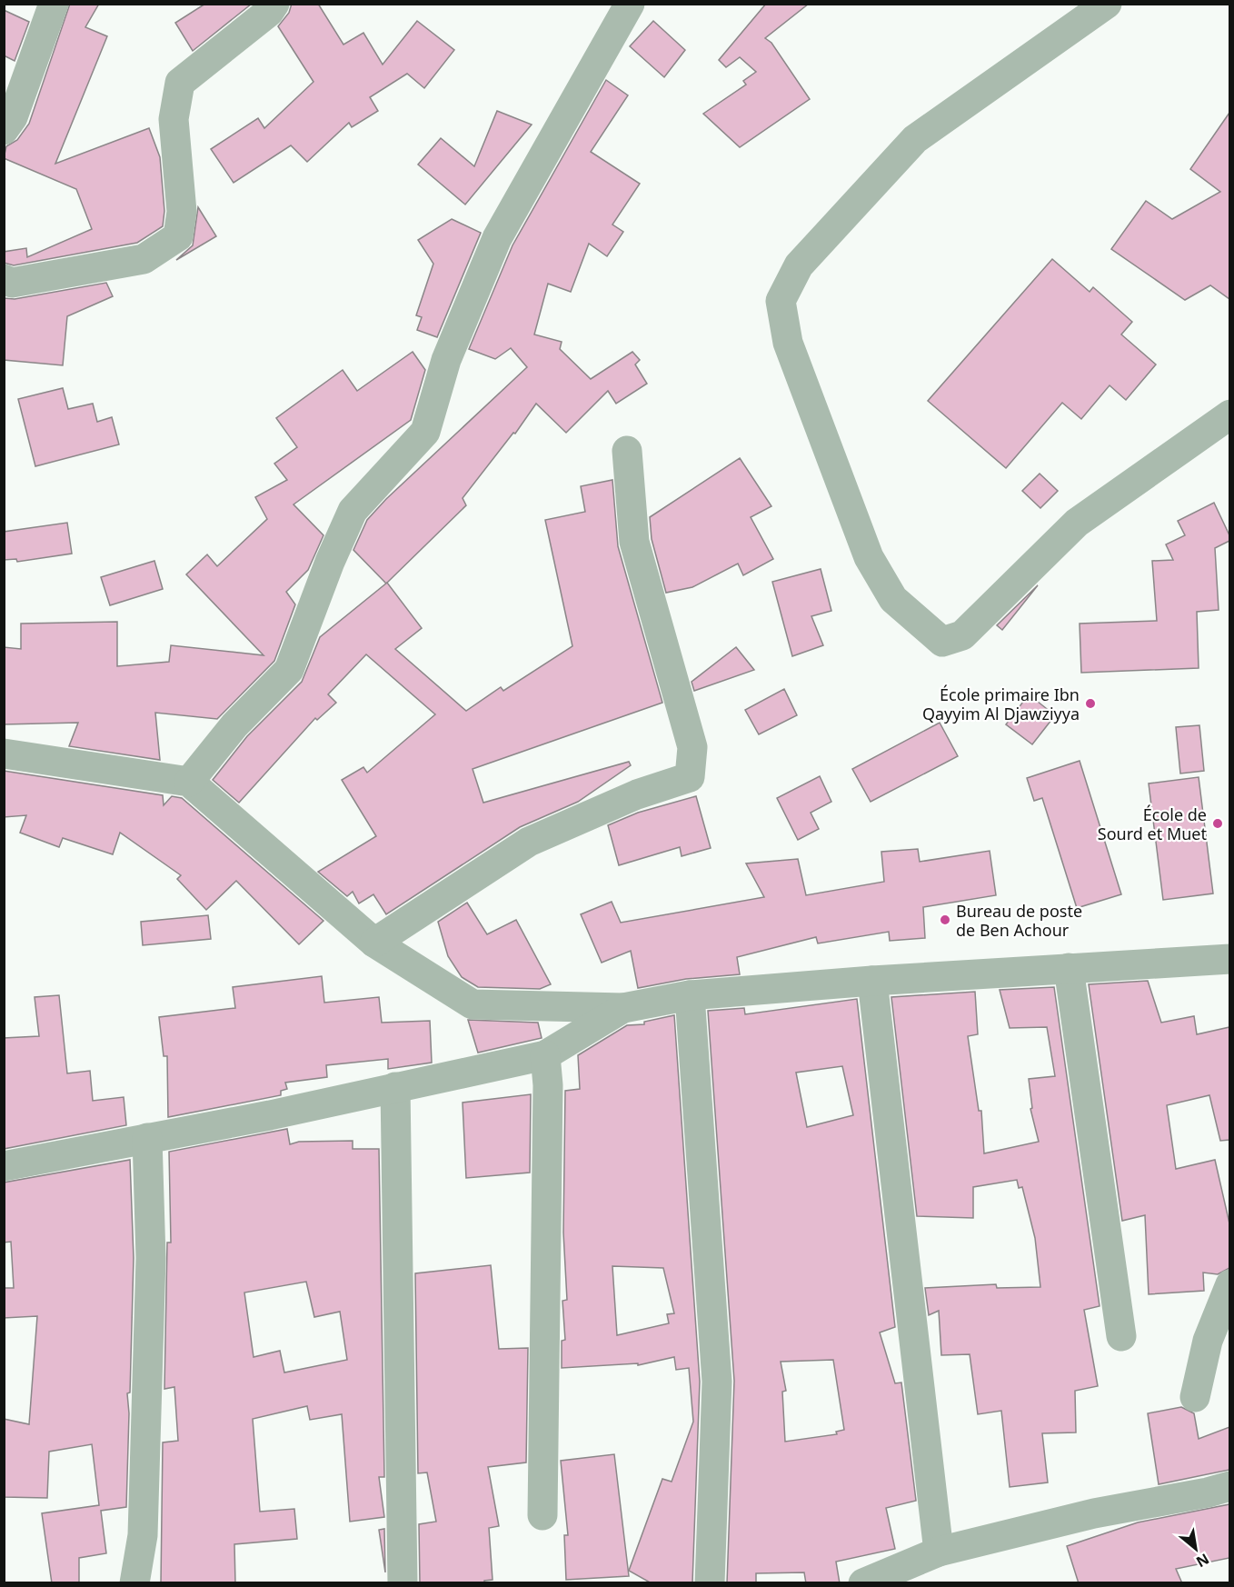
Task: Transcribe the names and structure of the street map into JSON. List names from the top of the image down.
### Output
{
  "places": ["École primaire Ibn Qayyim Al Djawziyya", "École de Sourd et Muet", "Bureau de poste de Ben Achour"],
  "north": "bottom right"
}
